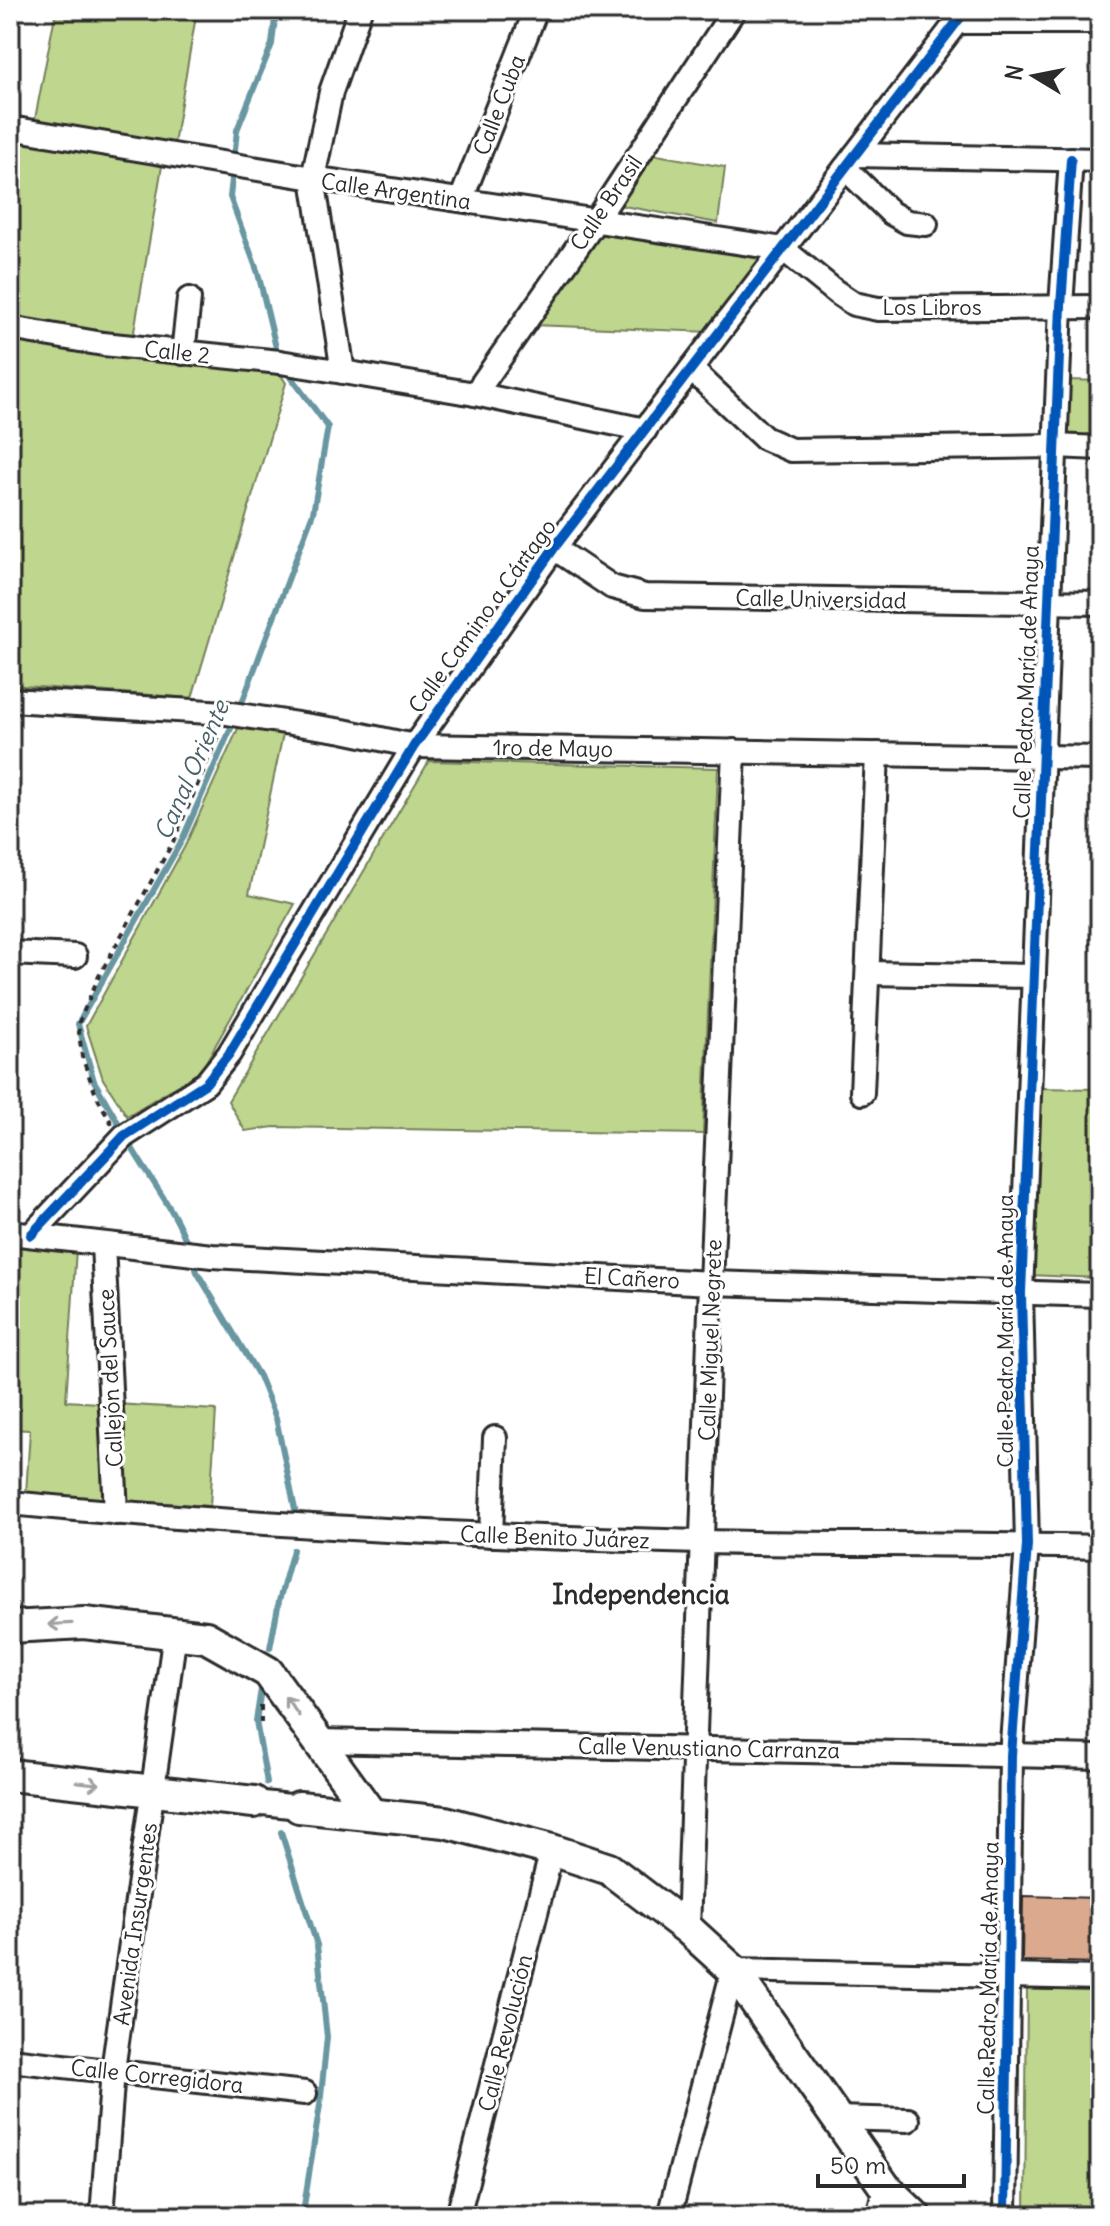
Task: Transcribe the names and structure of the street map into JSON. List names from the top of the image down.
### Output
{
  "streets": {
    "street": [
      "Calle Cuba",
      "Calle Argentina",
      "Calle Brasil",
      "Los Libros",
      "Calle 2",
      "Calle Universidad",
      "Calle Camino a Cártago",
      "Calle Pedro María de Anaya",
      "1ro de Mayo",
      "El Cañero",
      "Calle Miguel Negrete",
      "Callejón del Sauce",
      "Calle Benito Juárez",
      "Calle Venustiano Carranza",
      "Avenida Insurgentes",
      "Calle Revolución",
      "Calle Corregidora"
    ]
  },
  "crossings": [
    ["Calle Cuba", "Calle Argentina"],
    ["Calle Argentina", "Calle Brasil"],
    ["Calle Argentina", "Los Libros"],
    ["Calle Argentina", "Calle Camino a Cártago"],
    ["Calle Brasil", "Calle 2"],
    ["Los Libros", "Calle Camino a Cártago"],
    ["Los Libros", "Calle Pedro María de Anaya"],
    ["Calle 2", "Calle Camino a Cártago"],
    ["Calle Universidad", "Calle Camino a Cártago"],
    ["Calle Universidad", "Calle Pedro María de Anaya"],
    ["Calle Camino a Cártago", "1ro de Mayo"],
    ["Calle Pedro María de Anaya", "1ro de Mayo"],
    ["Calle Pedro María de Anaya", "El Cañero"],
    ["Calle Pedro María de Anaya", "Calle Benito Juárez"],
    ["Calle Pedro María de Anaya", "Calle Venustiano Carranza"],
    ["1ro de Mayo", "Calle Miguel Negrete"],
    ["El Cañero", "Calle Miguel Negrete"],
    ["El Cañero", "Callejón del Sauce"],
    ["Calle Miguel Negrete", "Calle Benito Juárez"],
    ["Calle Miguel Negrete", "Calle Venustiano Carranza"],
    ["Callejón del Sauce", "Calle Benito Juárez"],
    ["Avenida Insurgentes", "Calle Corregidora"]
  ],
  "districts": ["Independencia"],
  "water": ["Canal Oriente"],
  "scale_bar": "50 m",
  "north": "left"
}
